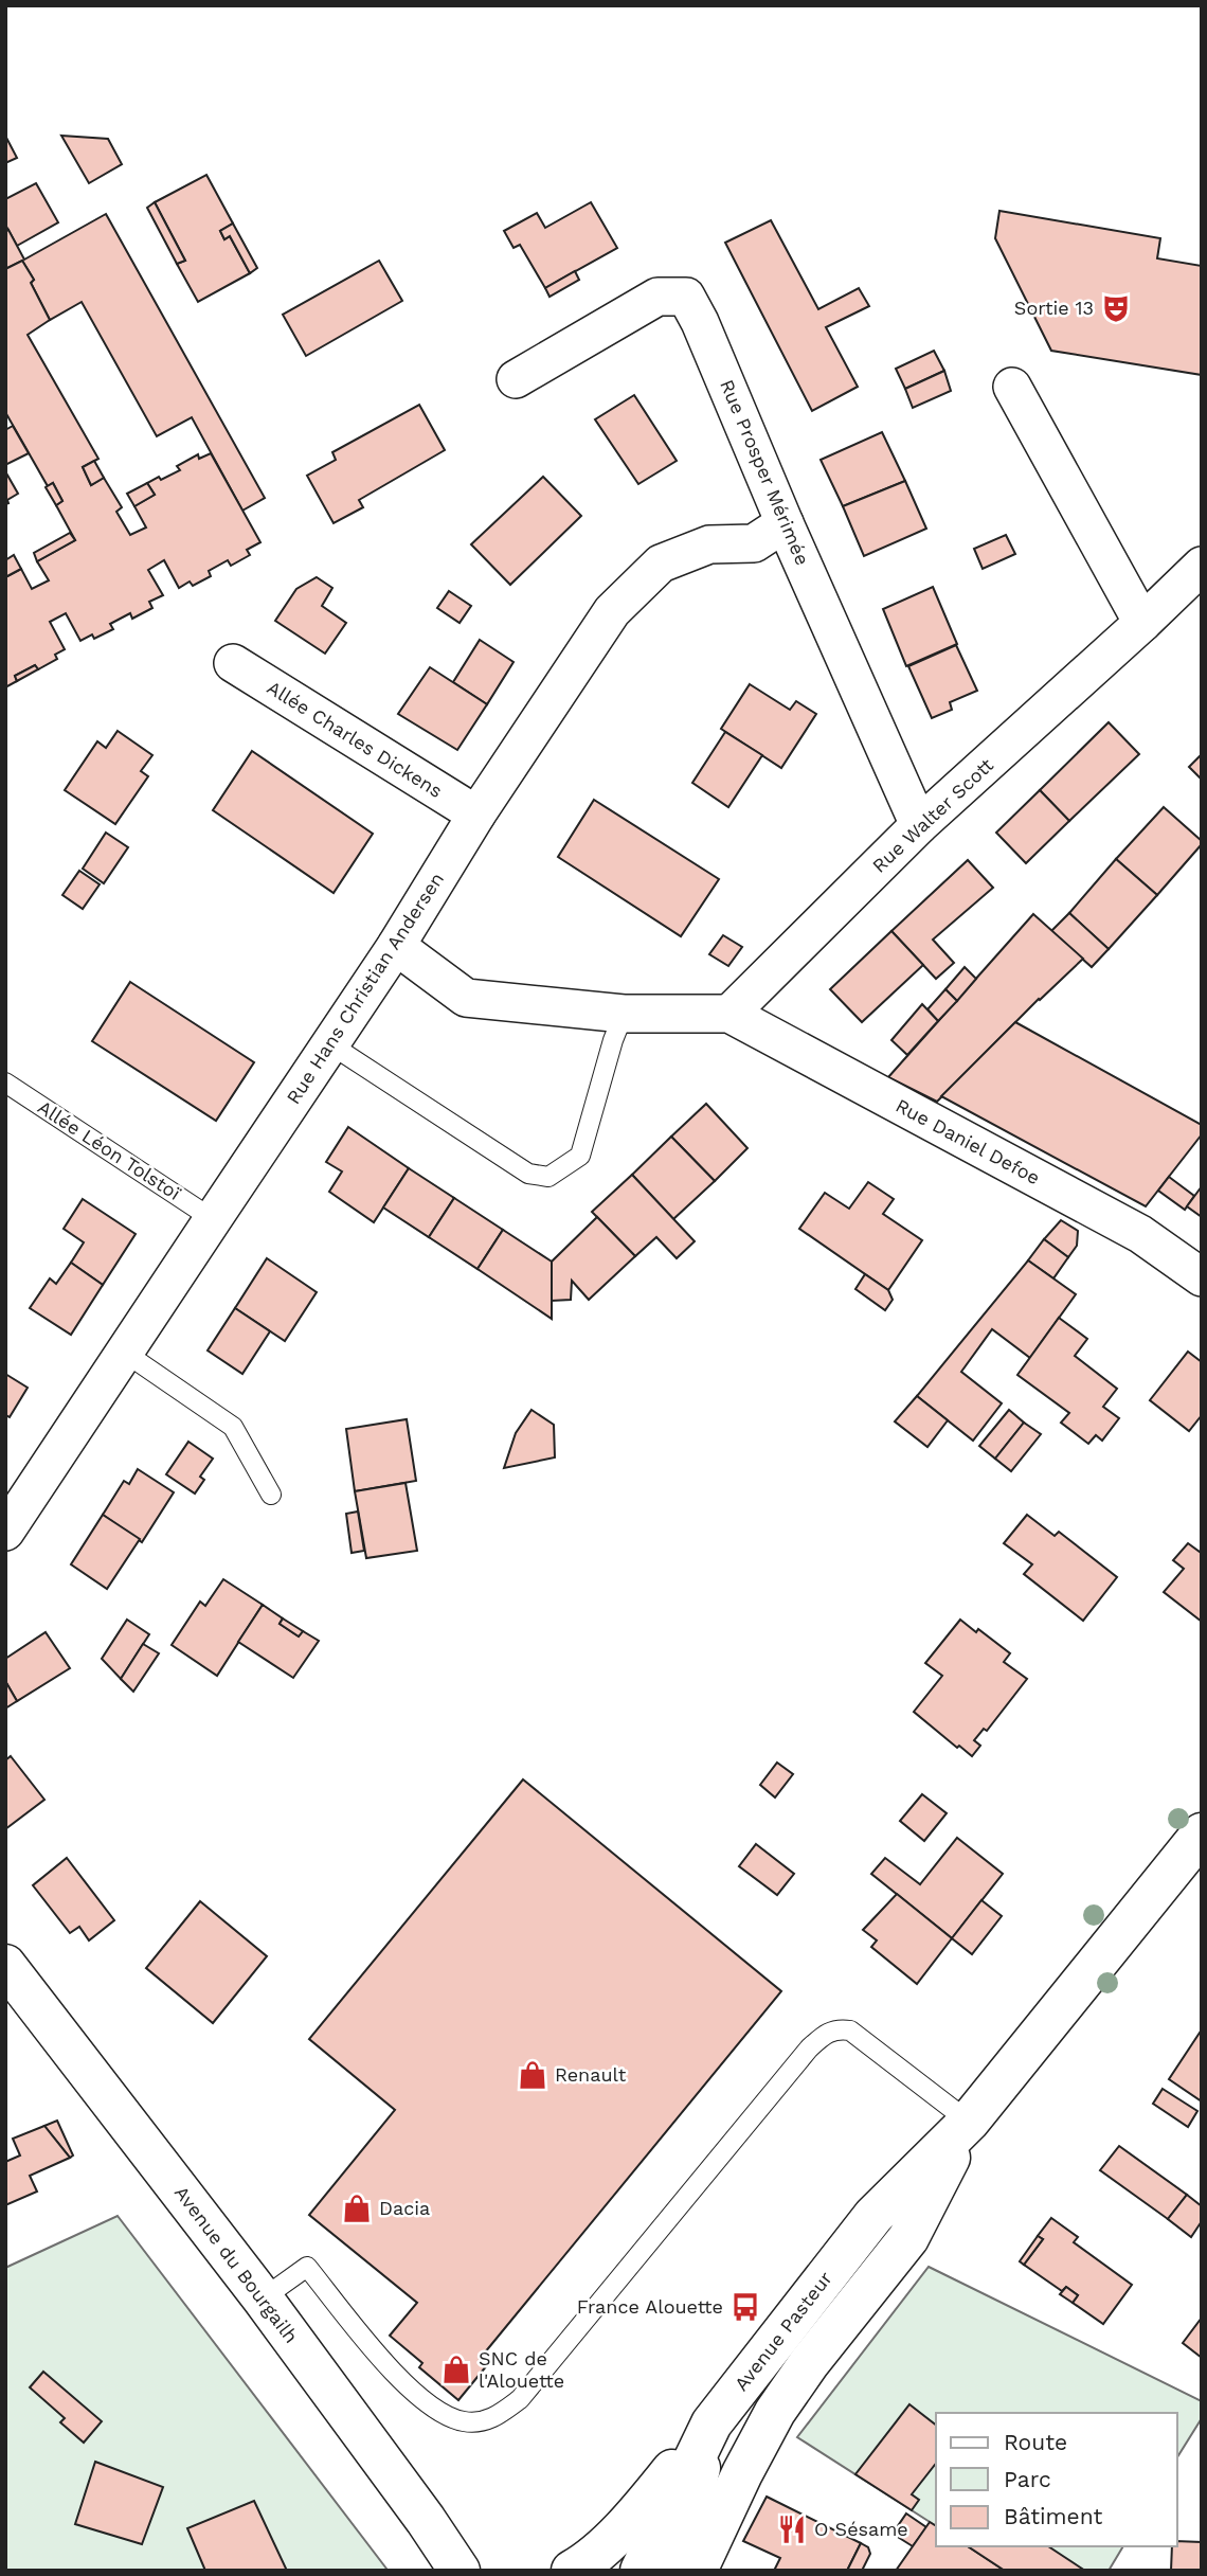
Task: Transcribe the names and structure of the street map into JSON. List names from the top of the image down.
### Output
{
  "streets": {
    "main road": ["Avenue du Bourgailh", "Avenue Pasteur"],
    "street": [
      "Rue Prosper Mérimée",
      "Allée Charles Dickens",
      "Rue Walter Scott",
      "Rue Hans Christian Andersen",
      "Rue Daniel Defoe"
    ],
    "lane": ["Allée Léon Tolstoï"]
  },
  "crossings": [
    ["Rue Prosper Mérimée", "Rue Walter Scott"],
    ["Rue Prosper Mérimée", "Rue Hans Christian Andersen"],
    ["Allée Charles Dickens", "Rue Hans Christian Andersen"],
    ["Rue Walter Scott", "Rue Daniel Defoe"],
    ["Rue Hans Christian Andersen", "Allée Léon Tolstoï"]
  ],
  "places": {
    "theatre": ["Sortie 13"],
    "shop": ["Renault", "Dacia", "SNC de l'Alouette"],
    "bus stop": ["France Alouette"],
    "restaurant": ["O Sésame"]
  },
  "legend": ["Route", "Parc", "Bâtiment"]
}
